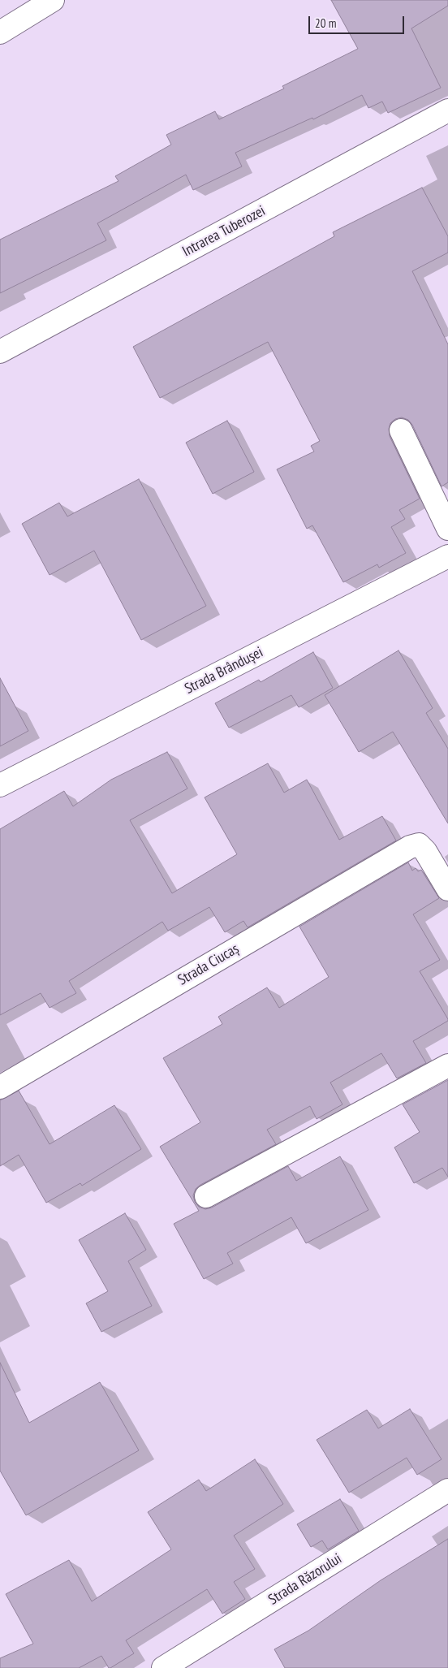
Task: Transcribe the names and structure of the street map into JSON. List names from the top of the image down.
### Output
{
  "streets": {
    "street": [
      "Intrarea Tuberozei",
      "Strada Brândușei",
      "Strada Ciucaș",
      "Strada Răzorului"
    ]
  },
  "scale_bar": "20 m"
}
